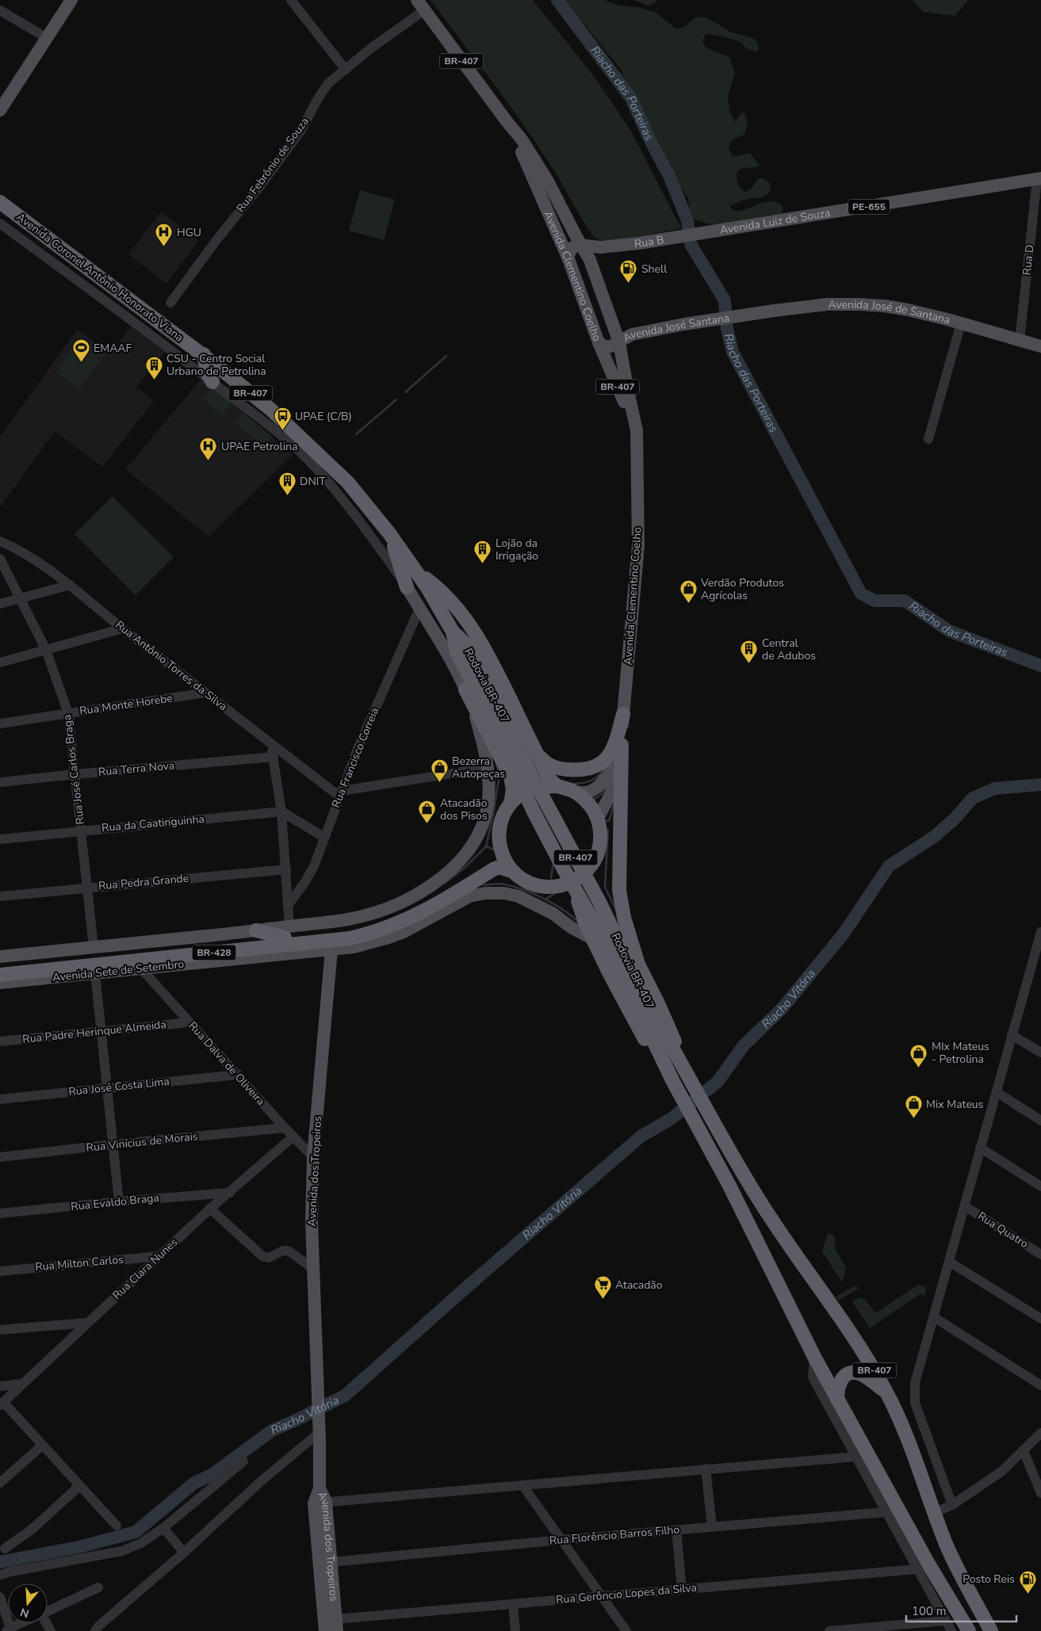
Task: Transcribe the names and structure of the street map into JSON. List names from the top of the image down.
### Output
{
  "streets": {
    "highway": [
      "BR-407",
      "Avenida Coronel Antônio Honorato Viana",
      "Rodovia BR-407",
      "BR-428",
      "Avenida Sete de Setembro"
    ],
    "main road": [
      "PE-655",
      "Avenida Luiz de Souza",
      "Rua B",
      "Avenida Clementino Coelho",
      "Avenida José de Santana",
      "Avenida José Santana",
      "Avenida dos Tropeiros"
    ],
    "street": [
      "Rua Febrônio de Souza",
      "Rua D",
      "Rua Antônio Torres da Silva",
      "Rua Monte Horebe",
      "Rua Francisco Correia",
      "Rua Terra Nova",
      "Rua José Carlos Braga",
      "Rua da Caatinguinha",
      "Rua Pedra Grande",
      "Rua Padre Herinque Almeida",
      "Rua Dalva de Oliveira",
      "Rua José Costa Lima",
      "Rua Vinícius de Morais",
      "Rua Evaldo Braga",
      "Rua Quatro",
      "Rua Milton Carlos",
      "Rua Clara Nunes",
      "Rua Florêncio Barros Filho",
      "Rua Gerôncio Lopes da Silva"
    ]
  },
  "crossings": [
    ["BR-407", "Avenida Clementino Coelho"],
    ["BR-407", "Avenida Coronel Antônio Honorato Viana"],
    ["BR-407", "Rodovia BR-407"],
    ["BR-407", "Avenida Sete de Setembro"],
    ["BR-407", "Rua Florêncio Barros Filho"],
    ["Rua Febrônio de Souza", "Avenida Clementino Coelho"],
    ["Avenida Luiz de Souza", "Rua B"],
    ["Avenida Luiz de Souza", "Rua D"],
    ["Rua B", "Avenida Clementino Coelho"],
    ["Rua D", "Avenida José de Santana"],
    ["Avenida Clementino Coelho", "Avenida José Santana"],
    ["Avenida Clementino Coelho", "Avenida Sete de Setembro"],
    ["Avenida Coronel Antônio Honorato Viana", "Rodovia BR-407"],
    ["Avenida José de Santana", "Avenida José Santana"],
    ["Rua Antônio Torres da Silva", "Rua Monte Horebe"],
    ["Rua Antônio Torres da Silva", "Rua Francisco Correia"],
    ["Rodovia BR-407", "Avenida Sete de Setembro"],
    ["Rua Monte Horebe", "Rua José Carlos Braga"],
    ["Rua Francisco Correia", "Avenida Sete de Setembro"],
    ["Rua Terra Nova", "Rua José Carlos Braga"],
    ["Rua José Carlos Braga", "Rua da Caatinguinha"],
    ["Rua José Carlos Braga", "Rua Pedra Grande"],
    ["Avenida Sete de Setembro", "Rua Dalva de Oliveira"],
    ["Avenida Sete de Setembro", "Avenida dos Tropeiros"],
    ["Rua Padre Herinque Almeida", "Rua Dalva de Oliveira"],
    ["Rua Dalva de Oliveira", "Rua José Costa Lima"],
    ["Rua Dalva de Oliveira", "Rua Vinícius de Morais"],
    ["Rua Dalva de Oliveira", "Avenida dos Tropeiros"],
    ["Rua Dalva de Oliveira", "Rua Clara Nunes"],
    ["Avenida dos Tropeiros", "Rua Florêncio Barros Filho"],
    ["Avenida dos Tropeiros", "Rua Gerôncio Lopes da Silva"],
    ["Rua Evaldo Braga", "Rua Clara Nunes"],
    ["Rua Milton Carlos", "Rua Clara Nunes"]
  ],
  "water": ["Riacho das Porteiras", "Riacho Vitória"],
  "places": {
    "hospital": ["HGU", "UPAE Petrolina"],
    "fuel station": ["Shell", "Posto Reis"],
    "sports": ["EMAAF"],
    "building": [
      "CSU - Centro Social Urbano de Petrolina",
      "DNIT",
      "Lojão da Irrigação",
      "Central de Adubos"
    ],
    "bus stop": ["UPAE (C/B)"],
    "shop": [
      "Verdão Produtos Agrícolas",
      "Bezerra Autopeças",
      "Atacadão dos Pisos",
      "MIx Mateus - Petrolina",
      "Mix Mateus"
    ],
    "supermarket": ["Atacadão"]
  },
  "scale_bar": "100 m",
  "north": "bottom"
}
